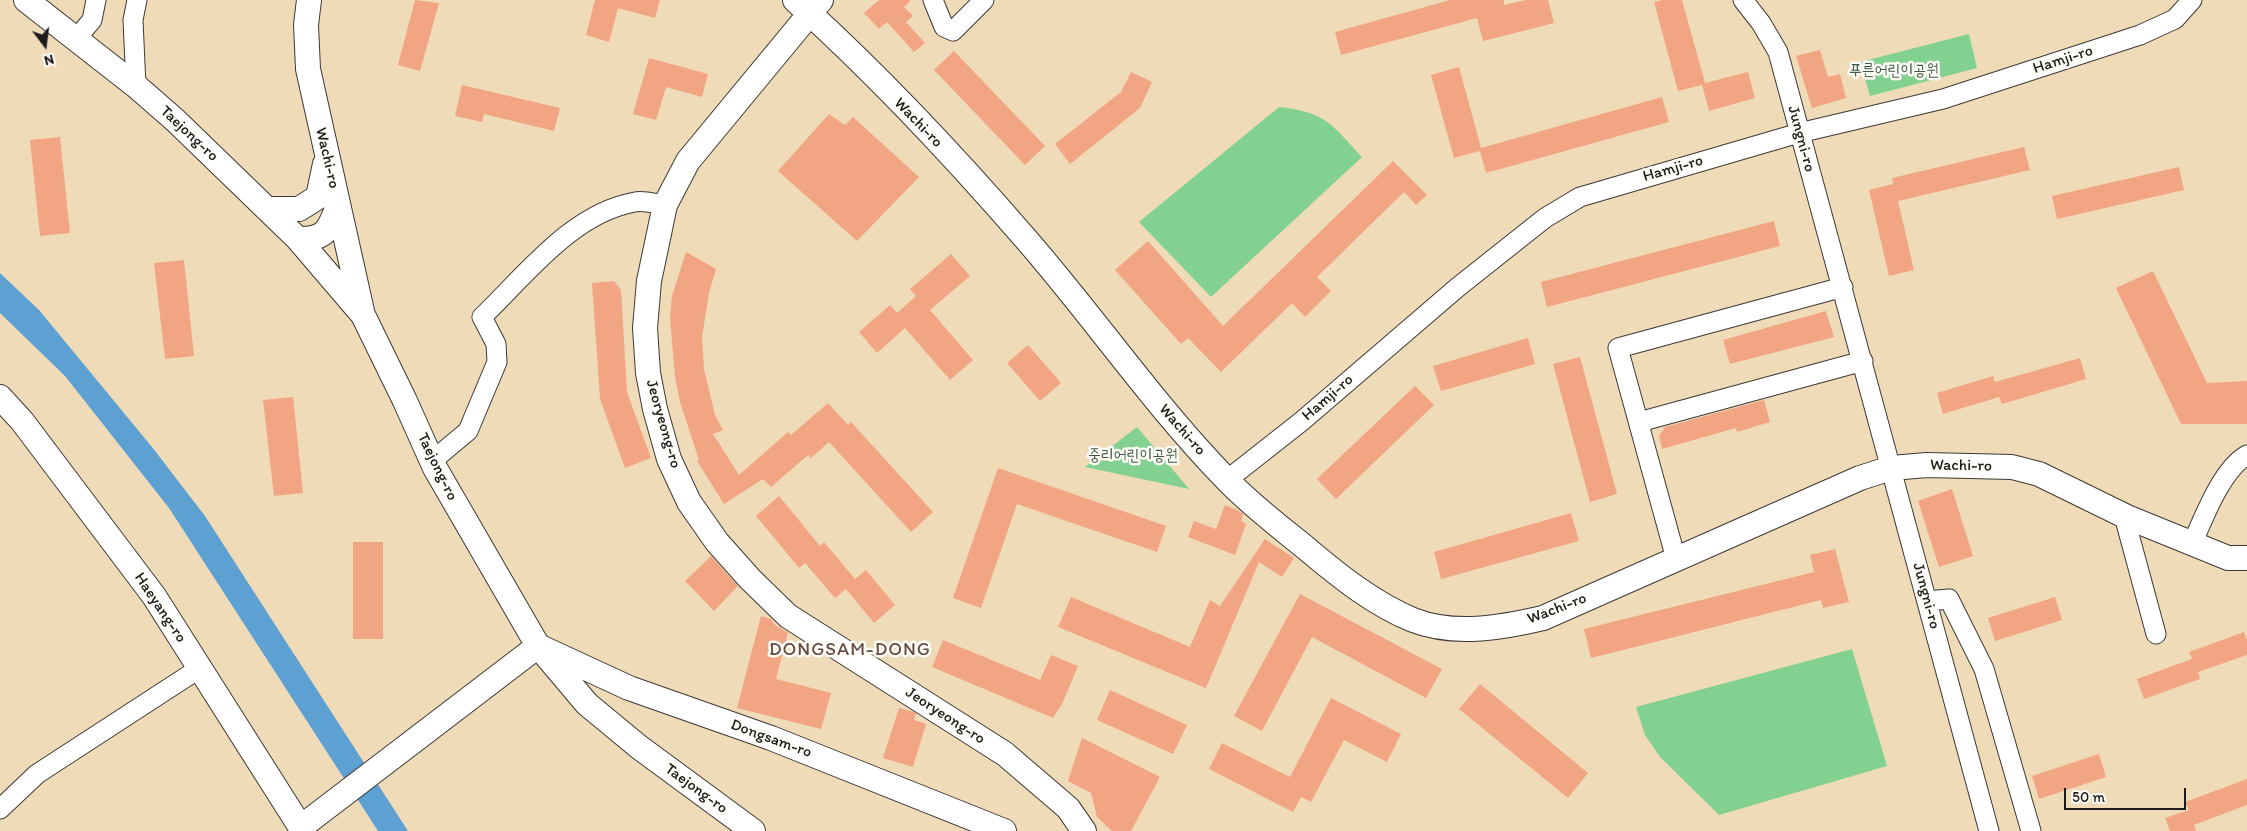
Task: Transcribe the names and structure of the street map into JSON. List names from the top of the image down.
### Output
{
  "streets": {
    "main road": [
      "Wachi-ro",
      "Taejong-ro",
      "Jeoryeong-ro",
      "Haeyang-ro",
      "Dongsam-ro"
    ],
    "street": ["Hamji-ro", "Jungni-ro"]
  },
  "crossings": [
    ["Hamji-ro", "Wachi-ro"],
    ["Hamji-ro", "Jungni-ro"],
    ["Wachi-ro", "Taejong-ro"],
    ["Wachi-ro", "Jungni-ro"],
    ["Wachi-ro", "Jeoryeong-ro"],
    ["Taejong-ro", "Dongsam-ro"]
  ],
  "districts": ["DONGSAM-DONG"],
  "parks": ["푸른어린이공원", "중리어린이공원"],
  "scale_bar": "50 m",
  "north": "bottom"
}
